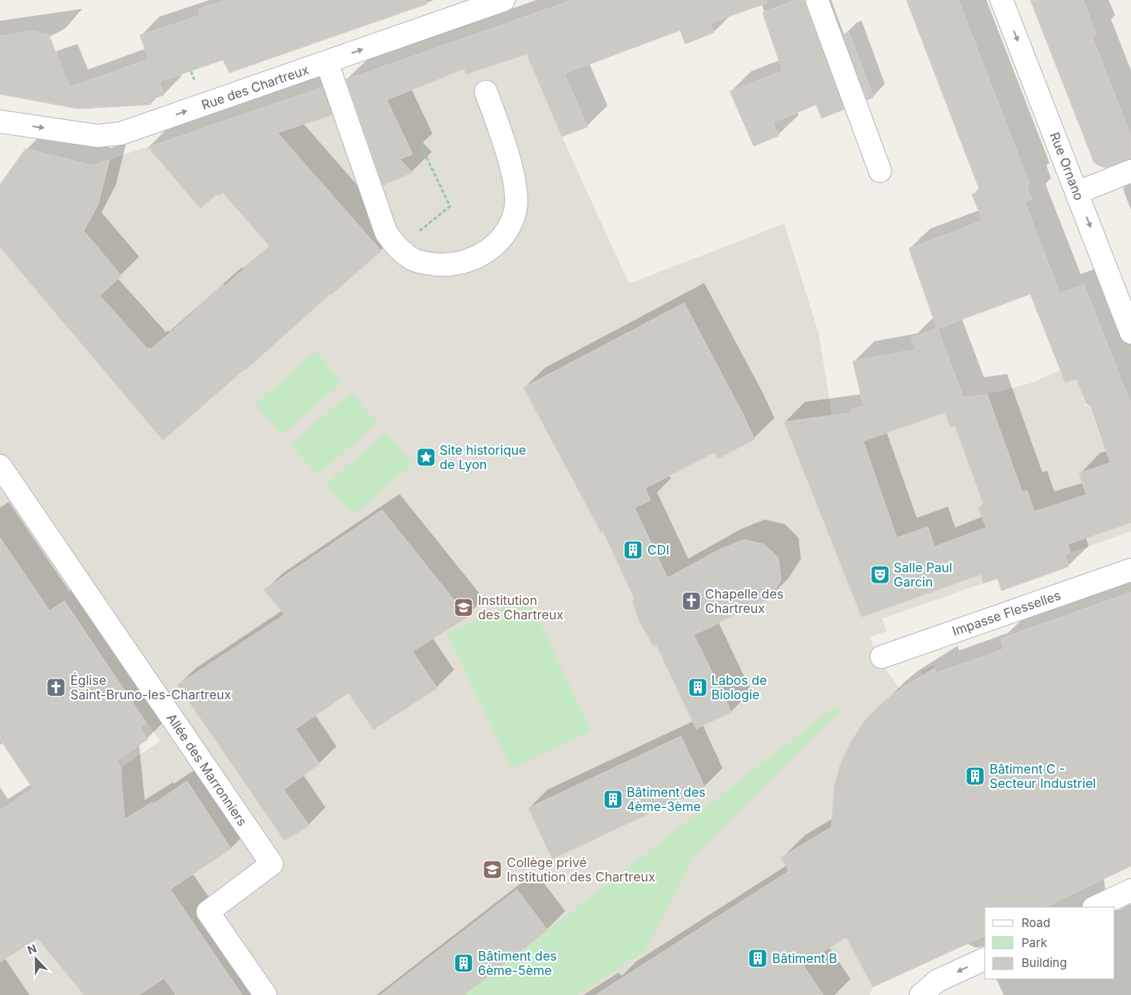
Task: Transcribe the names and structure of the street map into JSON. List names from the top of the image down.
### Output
{
  "streets": {
    "street": [
      "Rue des Chartreux",
      "Rue Ornano",
      "Impasse Flesselles",
      "Allée des Marronniers"
    ]
  },
  "one_way": ["Rue des Chartreux"],
  "places": {
    "place": ["Site historique de Lyon"],
    "building": [
      "CDI",
      "Labos de Biologie",
      "Bâtiment C - Secteur Industriel",
      "Bâtiment des 4ème-3ème",
      "Bâtiment B",
      "Bâtiment des 6ème-5ème"
    ],
    "theatre": ["Salle Paul Garcin"],
    "church": ["Chapelle des Chartreux", "Église Saint-Bruno-les-Chartreux"],
    "school or university": ["Institution des Chartreux", "Collège privé Institution des Chartreux"]
  },
  "legend": ["Road", "Park", "Building"],
  "north": "top"
}
